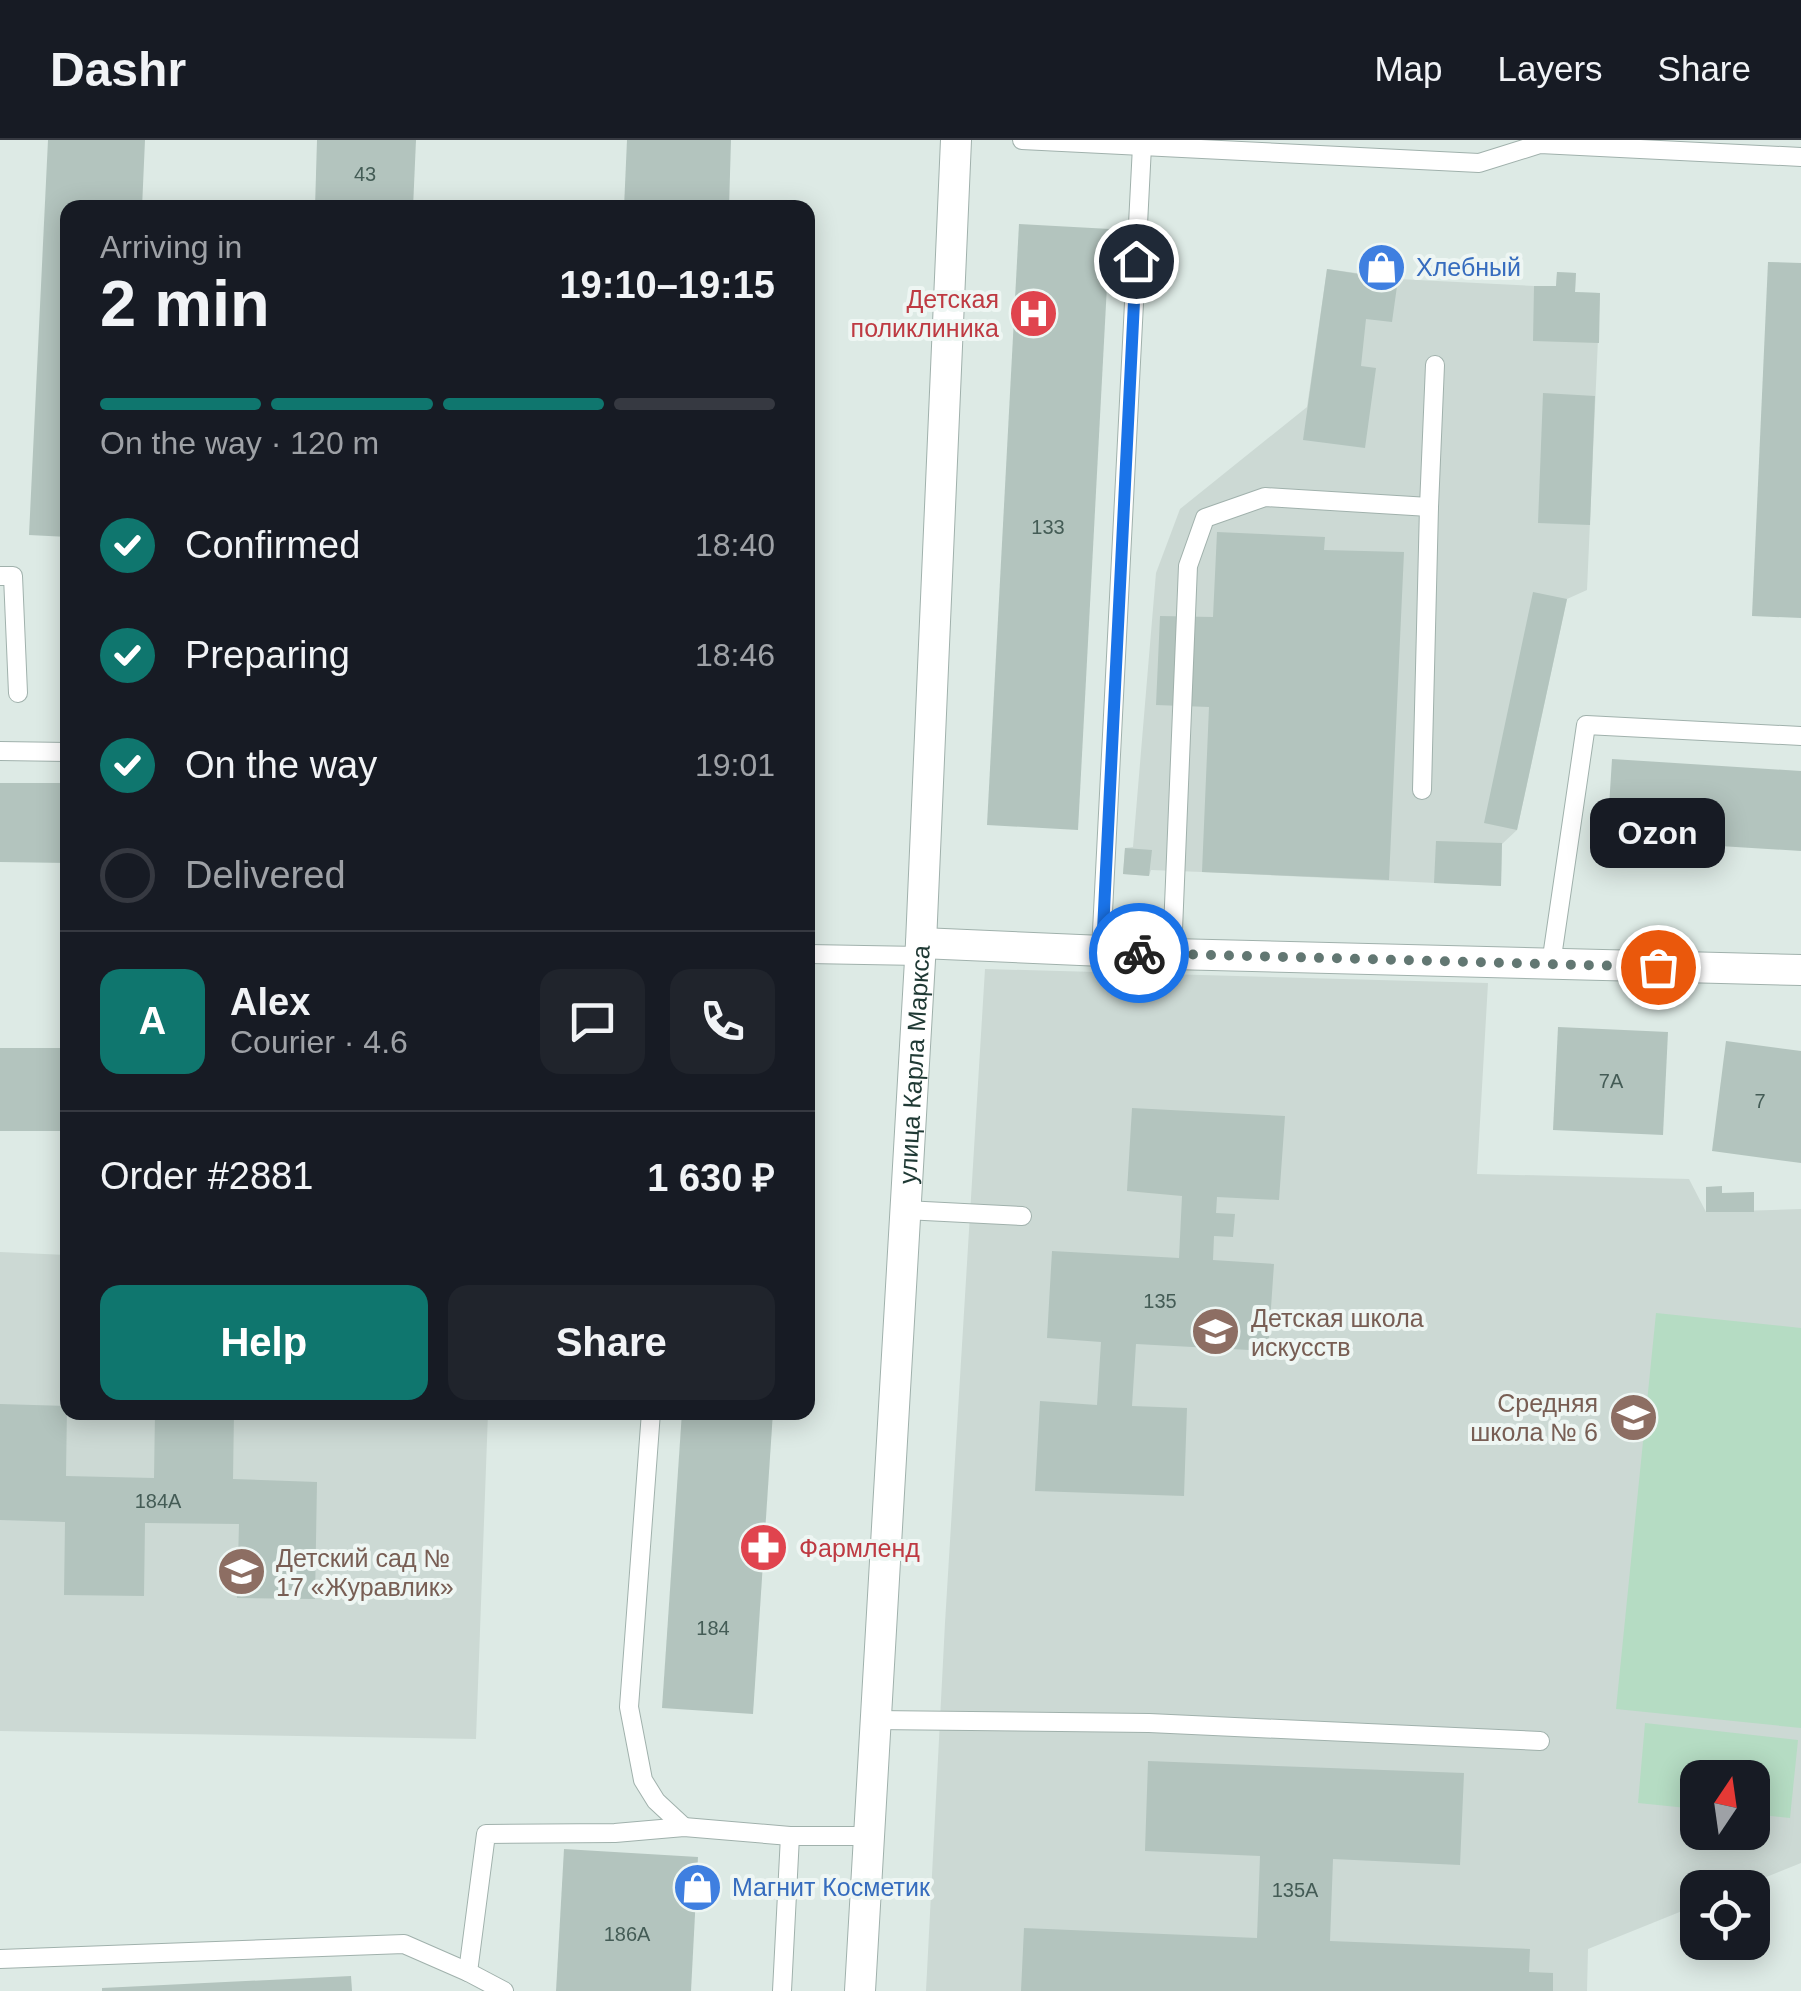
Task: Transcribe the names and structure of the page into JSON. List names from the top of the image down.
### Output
{
  "streets": {
    "street": ["улица Карла Маркса"]
  },
  "places": {
    "shop": ["Хлебный", "Магнит Косметик"],
    "hospital": ["Детская поликлиника"],
    "other": ["Ozon"],
    "school or university": ["Детская школа искусств", "Средняя школа № 6", "Детский сад № 17 «Журавлик»"],
    "pharmacy": ["Фармленд"]
  },
  "house_numbers": [
    "43",
    "133",
    "7А",
    "7",
    "135",
    "184А",
    "184",
    "135А",
    "186А"
  ],
  "north": "top",
  "page": {
    "header": "Dashr",
    "nav": ["Map", "Layers", "Share"],
    "heading": ["2 min", "Arriving in", "19:10–19:15"],
    "panel": [
      "Alex",
      "Courier · 4.6",
      "Order #2881",
      "1 630 ₽"
    ],
    "bar": "On the way · 120 m",
    "list": [
      ["Confirmed", "18:40"],
      ["Preparing", "18:46"],
      ["On the way", "19:01"],
      "Delivered"
    ],
    "bubble": "Ozon",
    "round": "A",
    "buttons": ["Help", "Share"]
  }
}
